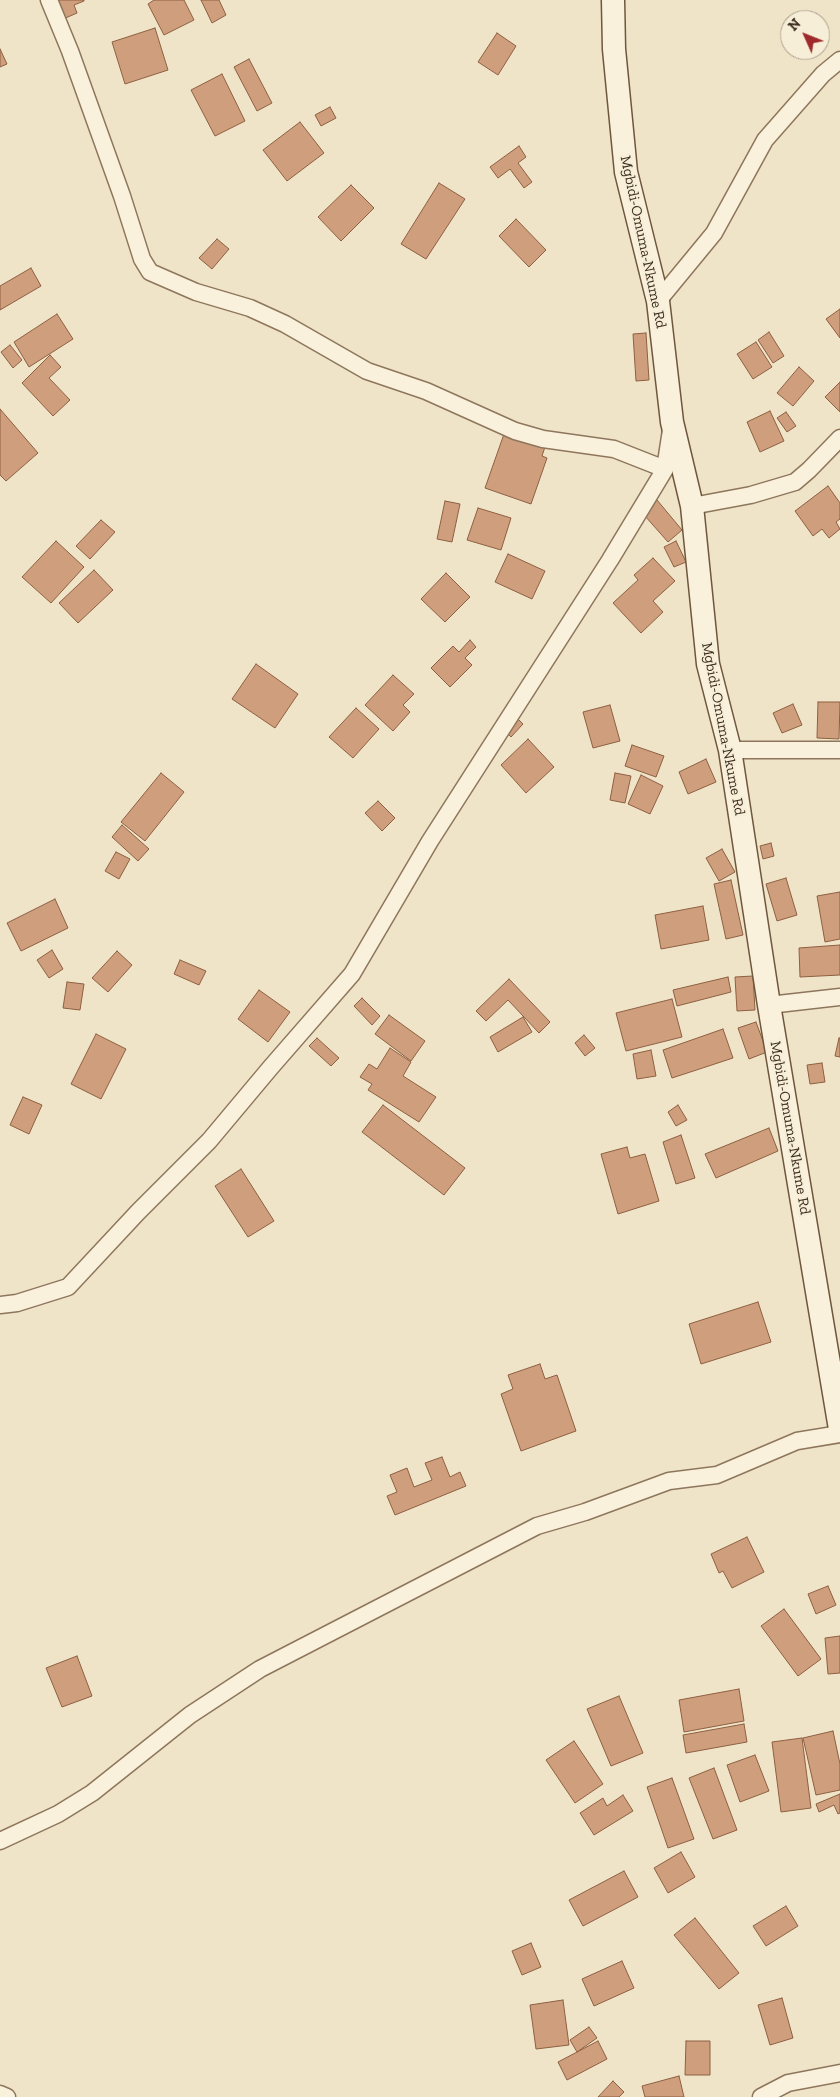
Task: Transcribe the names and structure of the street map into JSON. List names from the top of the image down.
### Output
{
  "streets": {
    "street": ["Mgbidi-Omuma-Nkume Rd"]
  },
  "north": "top left"
}
